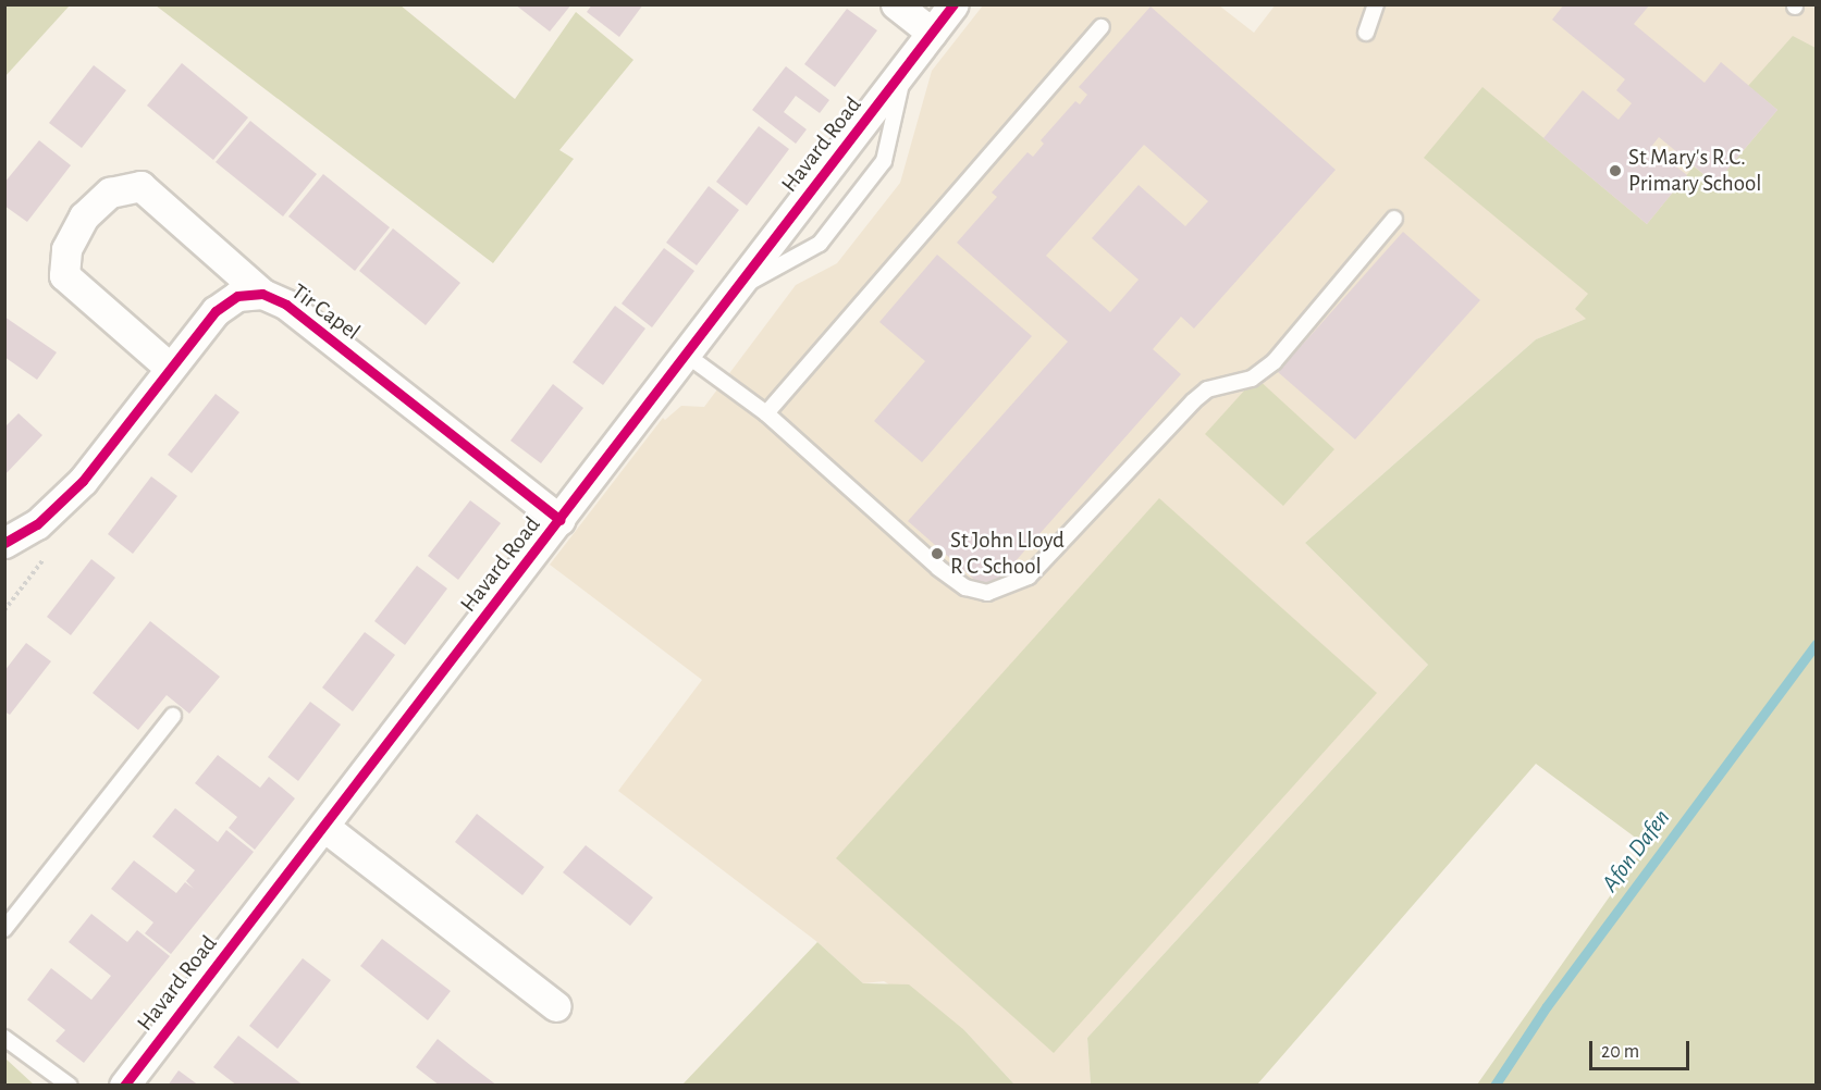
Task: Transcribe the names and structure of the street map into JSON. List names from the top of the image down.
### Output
{
  "streets": {
    "street": ["Havard Road", "Tir Capel"]
  },
  "crossings": [
    ["Havard Road", "Tir Capel"]
  ],
  "water": ["Afon Dafen"],
  "places": ["St Mary's R.C. Primary School", "St John Lloyd R C School"],
  "scale_bar": "20 m"
}
